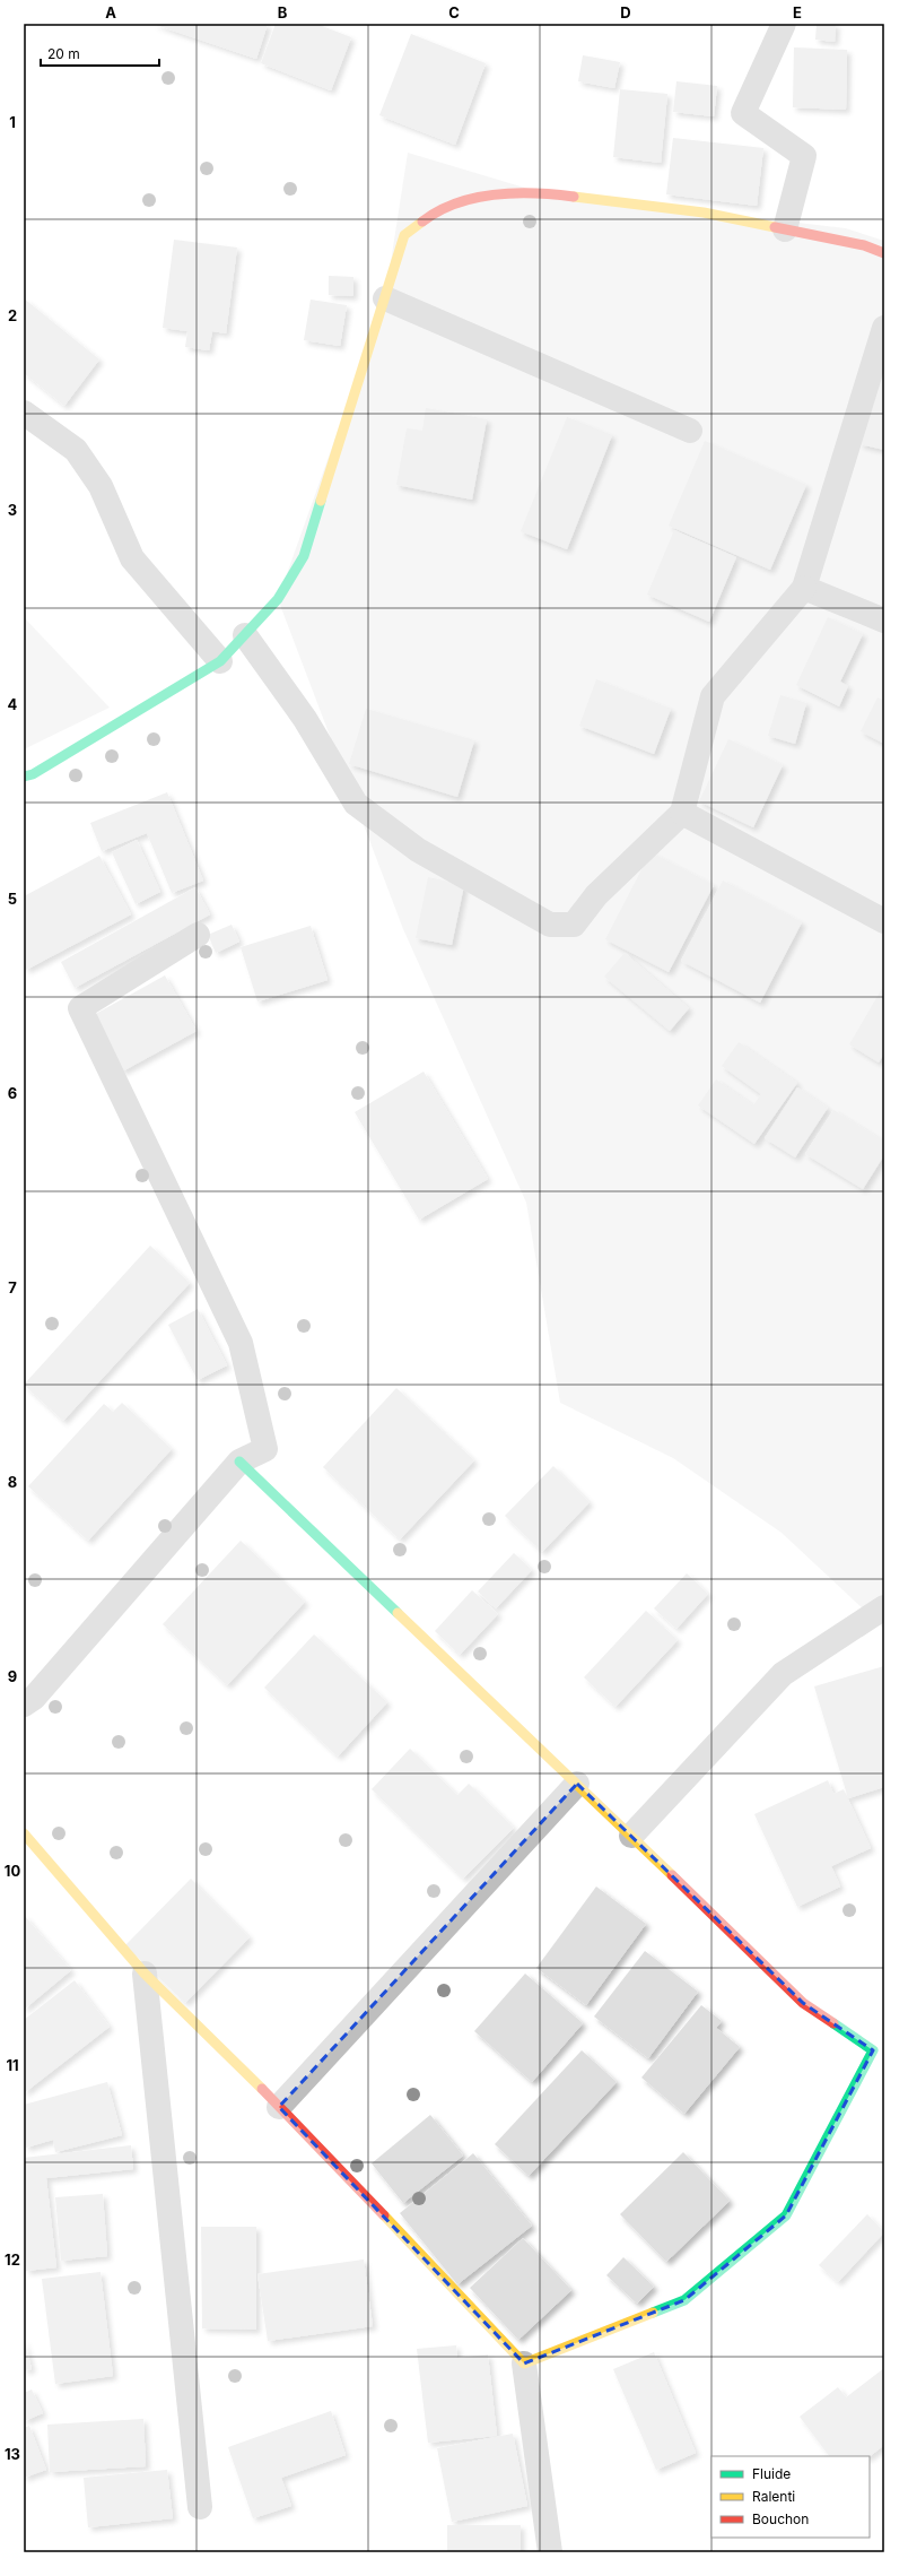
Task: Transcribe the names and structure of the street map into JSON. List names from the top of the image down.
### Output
{
  "legend": ["Fluide", "Ralenti", "Bouchon"],
  "scale_bar": "20 m",
  "grid": {
    "columns": [
      "A",
      "B",
      "C",
      "D",
      "E"
    ],
    "rows": [
      "1",
      "2",
      "3",
      "4",
      "5",
      "6",
      "7",
      "8",
      "9",
      "10",
      "11",
      "12",
      "13"
    ]
  }
}
